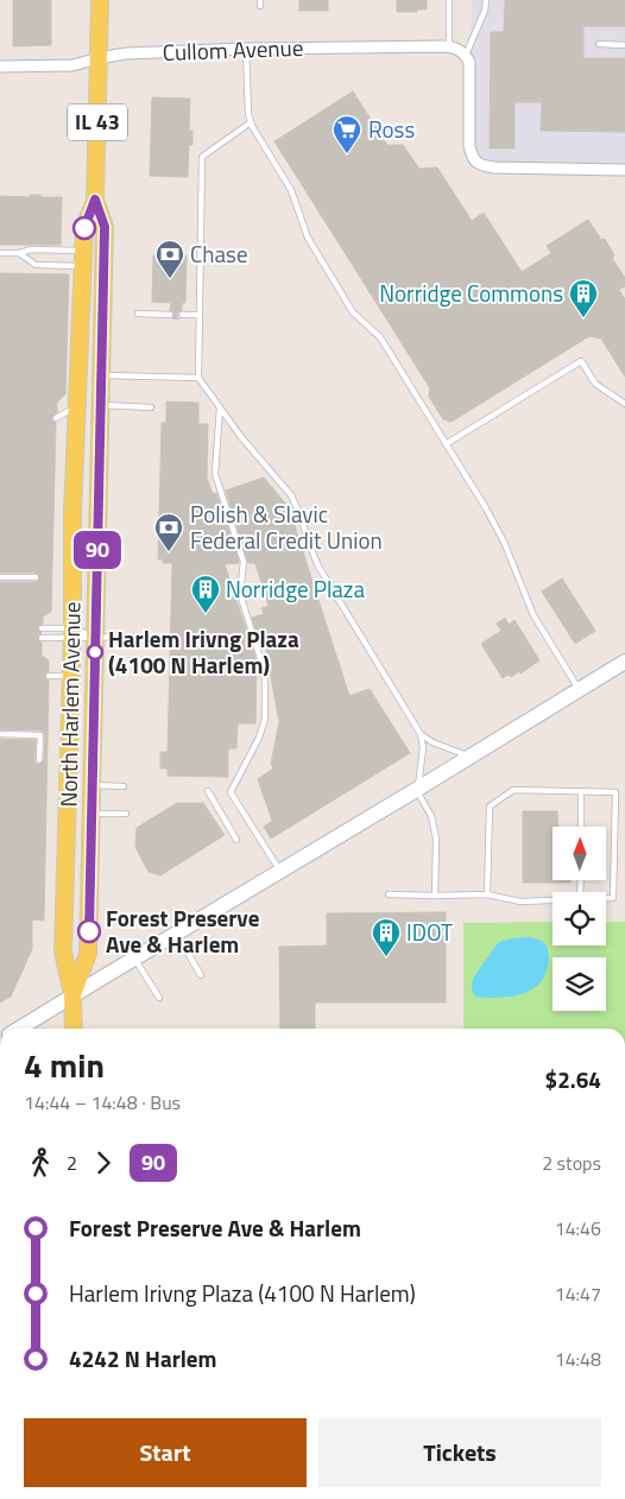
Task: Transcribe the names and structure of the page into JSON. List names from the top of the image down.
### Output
{
  "streets": {
    "main road": ["IL 43", "North Harlem Avenue"],
    "street": ["Cullom Avenue"]
  },
  "crossings": [
    ["Cullom Avenue", "North Harlem Avenue"]
  ],
  "places": {
    "supermarket": ["Ross"],
    "bank": ["Chase", "Polish & Slavic Federal Credit Union"],
    "building": ["Norridge Commons", "Norridge Plaza", "IDOT"],
    "other": ["Harlem Irivng Plaza (4100 N Harlem)", "Forest Preserve Ave & Harlem"]
  },
  "lines": ["bus line 90"],
  "north": "top",
  "page": {
    "on_map": "90",
    "heading": ["4 min", "14:44 – 14:48 · Bus", "$2.64"],
    "legs": ["2", "90", "2 stops"],
    "list": [
      {
        "name": "Forest Preserve Ave & Harlem",
        "value": "14:46"
      },
      {
        "name": "Harlem Irivng Plaza (4100 N Harlem)",
        "value": "14:47"
      },
      {
        "name": "4242 N Harlem",
        "value": "14:48"
      }
    ],
    "buttons": ["Start", "Tickets"]
  }
}
